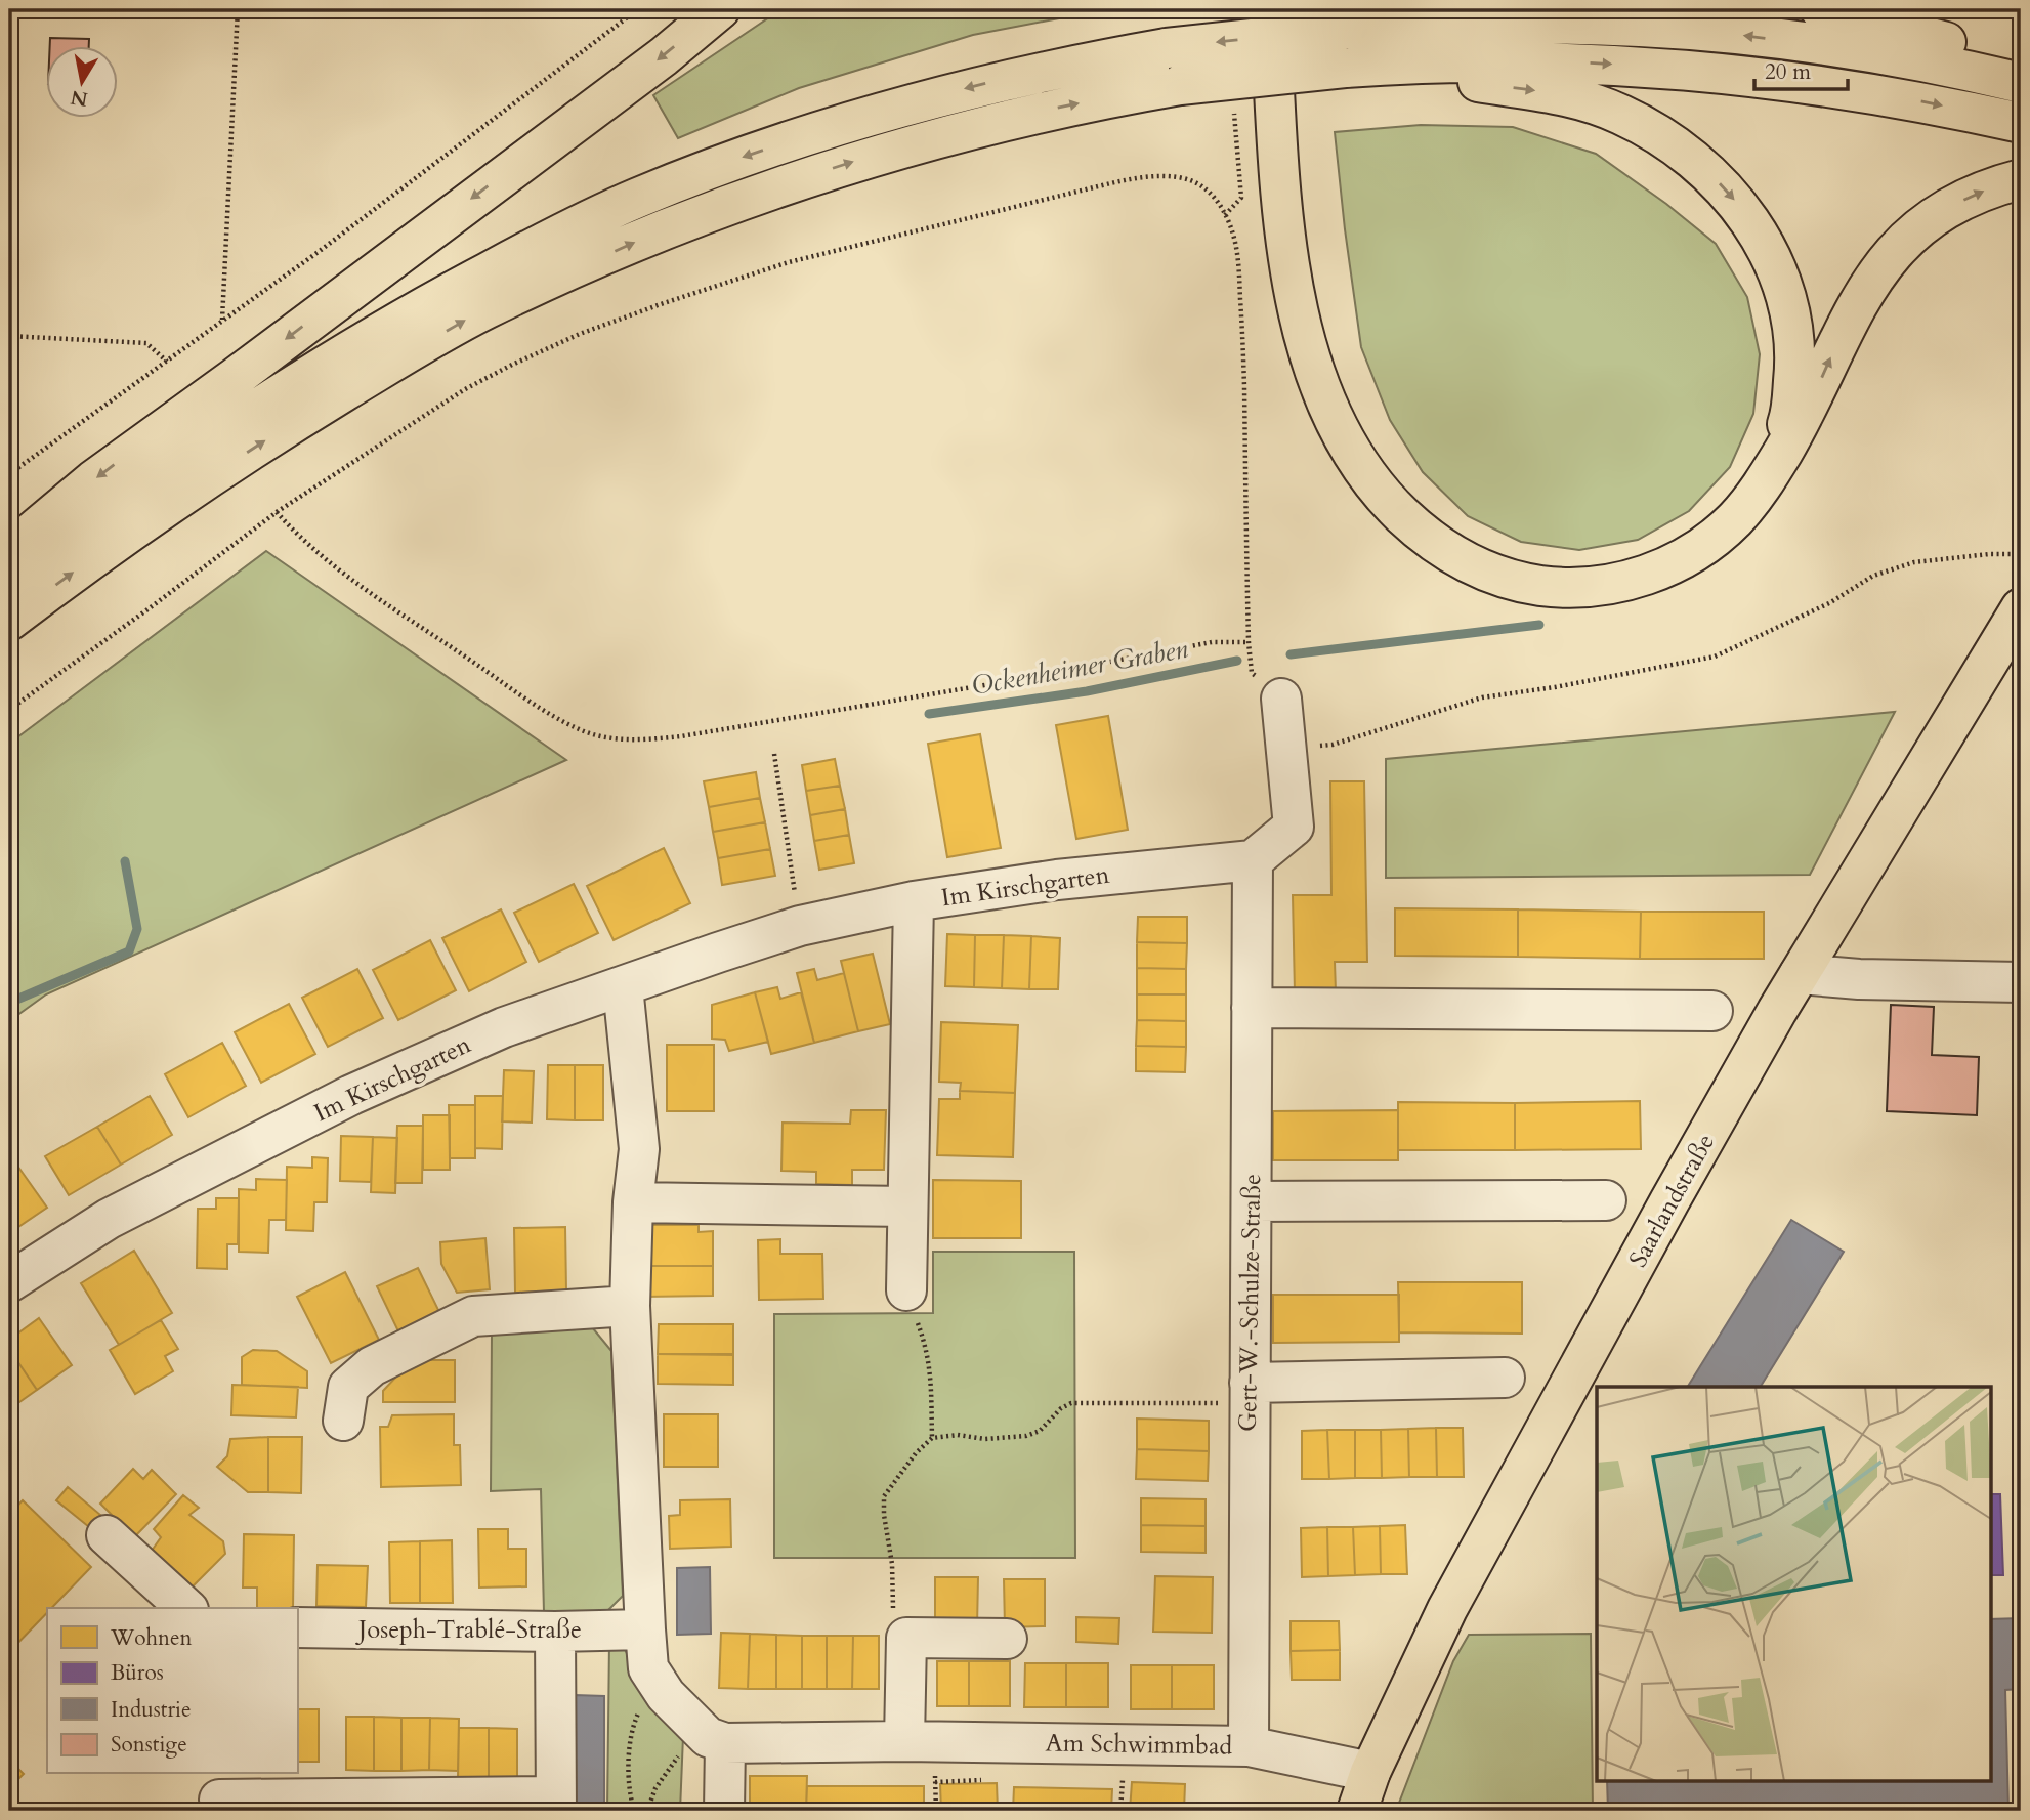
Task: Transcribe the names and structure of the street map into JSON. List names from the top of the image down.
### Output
{
  "streets": {
    "main road": ["Saarlandstraße"],
    "street": [
      "Im Kirschgarten",
      "Gert-W.-Schulze-Straße",
      "Joseph-Trablé-Straße",
      "Am Schwimmbad"
    ]
  },
  "crossings": [
    ["Im Kirschgarten", "Gert-W.-Schulze-Straße"],
    ["Saarlandstraße", "Am Schwimmbad"],
    ["Gert-W.-Schulze-Straße", "Am Schwimmbad"]
  ],
  "water": ["Ockenheimer Graben"],
  "legend": [
    "Wohnen",
    "Büros",
    "Industrie",
    "Sonstige"
  ],
  "scale_bar": "20 m",
  "north": "bottom"
}
